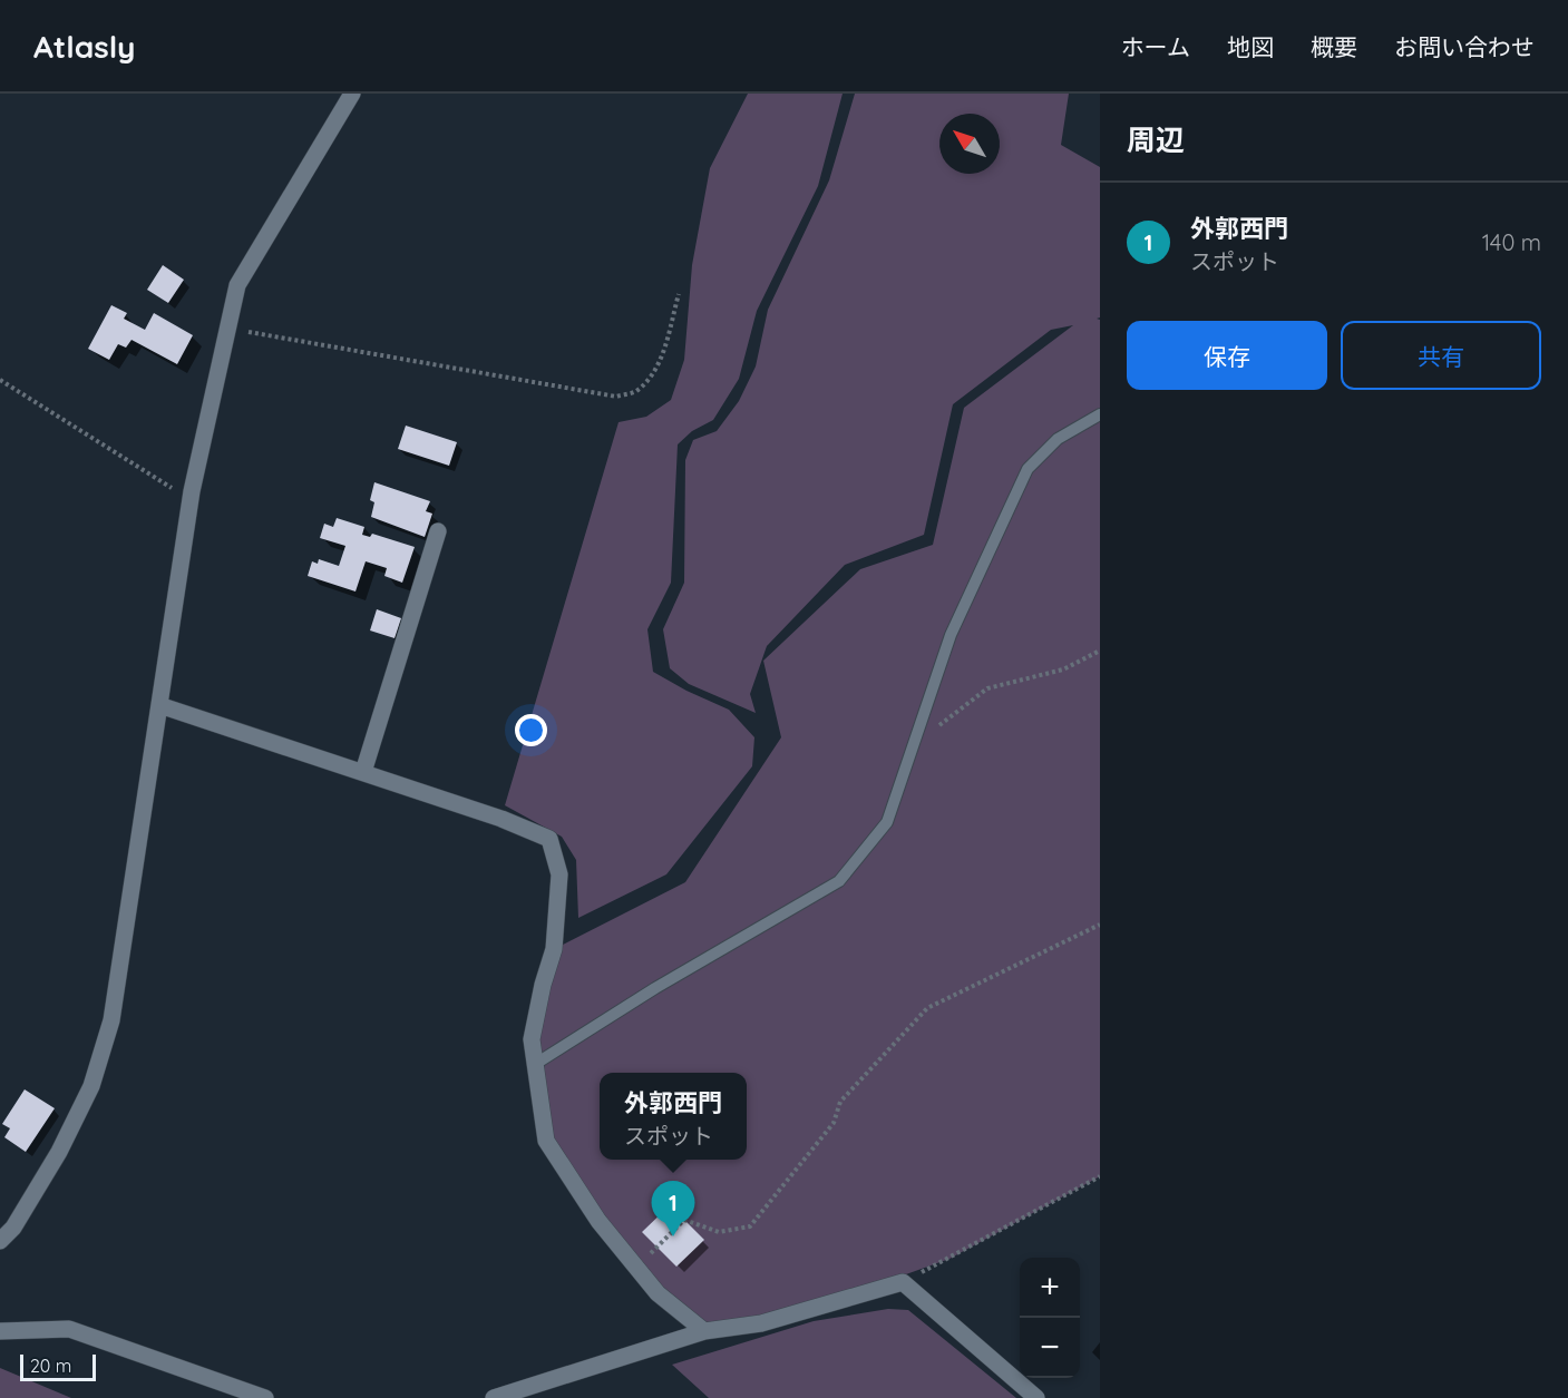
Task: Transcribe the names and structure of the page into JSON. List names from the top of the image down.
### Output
{
  "scale_bar": "20 m",
  "north": "top left",
  "page": {
    "header": "Atlasly",
    "nav": [
      "ホーム",
      "地図",
      "概要",
      "お問い合わせ"
    ],
    "heading": "周辺",
    "list": [
      {
        "mark": "1",
        "name": "外郭西門",
        "note": "スポット",
        "value": "140 m"
      }
    ],
    "buttons": ["保存", "共有"],
    "popup": ["外郭西門", "スポット"],
    "pins": "1",
    "map_buttons": ["+", "−"],
    "scale": "20 m"
  }
}
